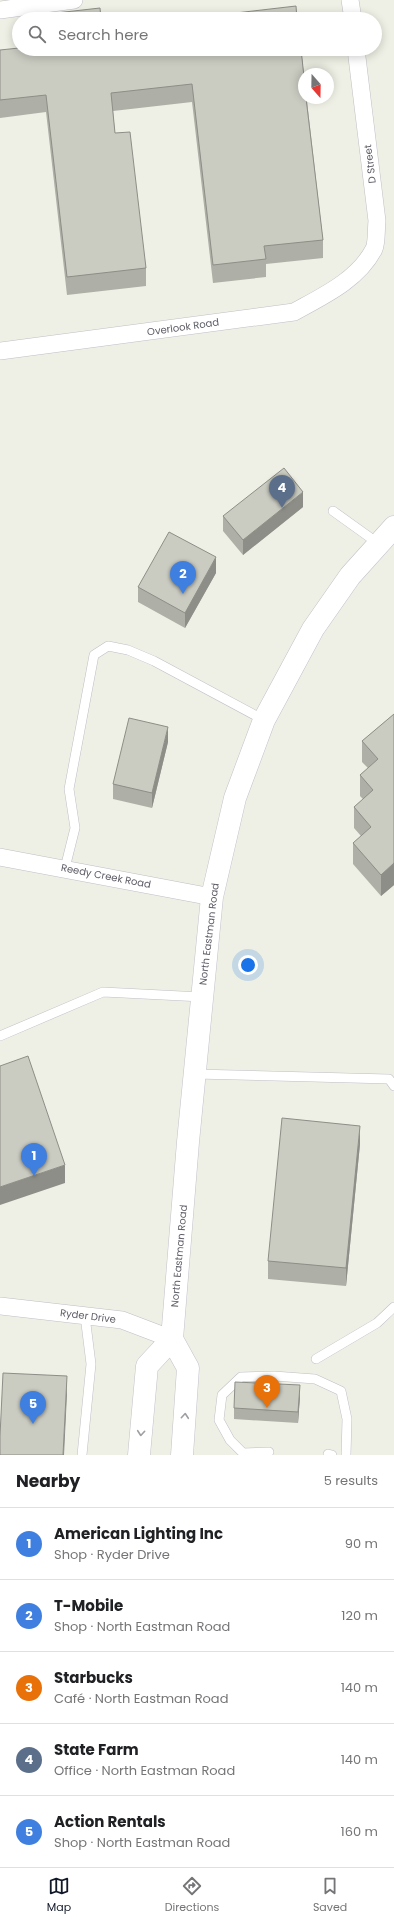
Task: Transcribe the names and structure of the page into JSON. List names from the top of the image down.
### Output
{
  "streets": {
    "main road": ["North Eastman Road"],
    "street": [
      "D Street",
      "Overlook Road",
      "Reedy Creek Road",
      "Ryder Drive"
    ]
  },
  "crossings": [
    ["D Street", "Overlook Road"],
    ["Reedy Creek Road", "North Eastman Road"],
    ["North Eastman Road", "Ryder Drive"]
  ],
  "north": "bottom",
  "page": {
    "search": "Search here",
    "pins": [
      "4",
      "2",
      "1",
      "3",
      "5"
    ],
    "heading": ["Nearby", "5 results"],
    "list": [
      {
        "mark": "1",
        "name": "American Lighting Inc",
        "note": "Shop · Ryder Drive",
        "value": "90 m"
      },
      {
        "mark": "2",
        "name": "T-Mobile",
        "note": "Shop · North Eastman Road",
        "value": "120 m"
      },
      {
        "mark": "3",
        "name": "Starbucks",
        "note": "Café · North Eastman Road",
        "value": "140 m"
      },
      {
        "mark": "4",
        "name": "State Farm",
        "note": "Office · North Eastman Road",
        "value": "140 m"
      },
      {
        "mark": "5",
        "name": "Action Rentals",
        "note": "Shop · North Eastman Road",
        "value": "160 m"
      }
    ],
    "nav": ["Map", "Directions", "Saved"]
  }
}
